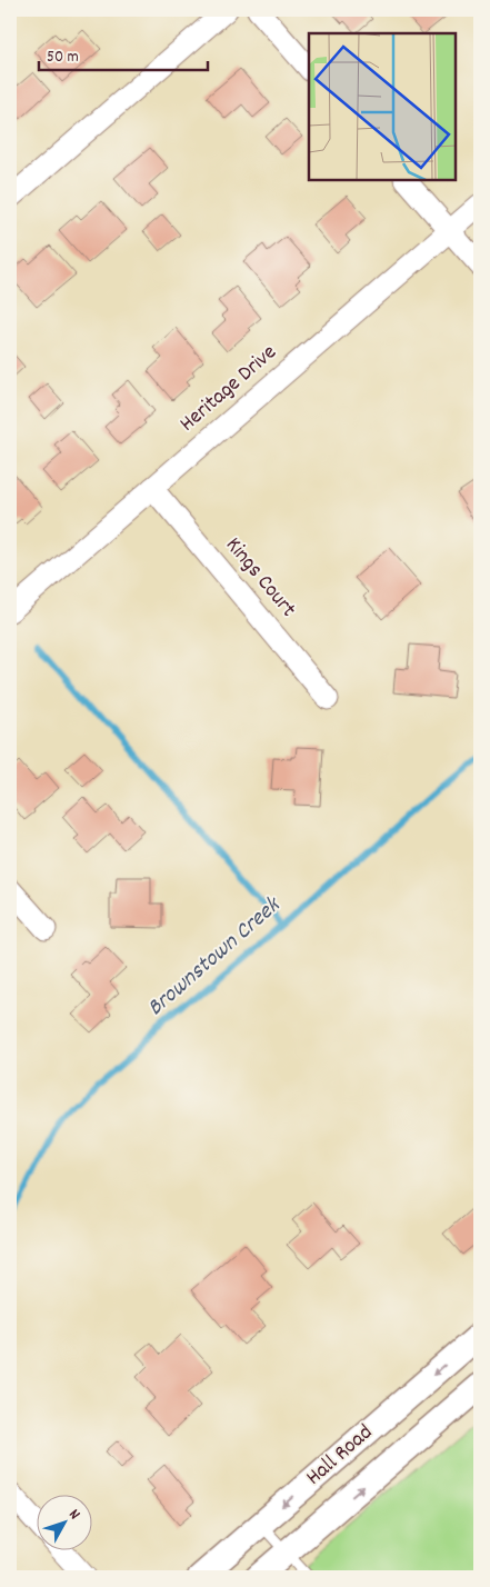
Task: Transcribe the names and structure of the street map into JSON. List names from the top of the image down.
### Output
{
  "streets": {
    "street": ["Heritage Drive", "Kings Court", "Hall Road"]
  },
  "crossings": [
    ["Heritage Drive", "Kings Court"]
  ],
  "water": ["Brownstown Creek"],
  "scale_bar": "50 m",
  "north": "top right"
}
